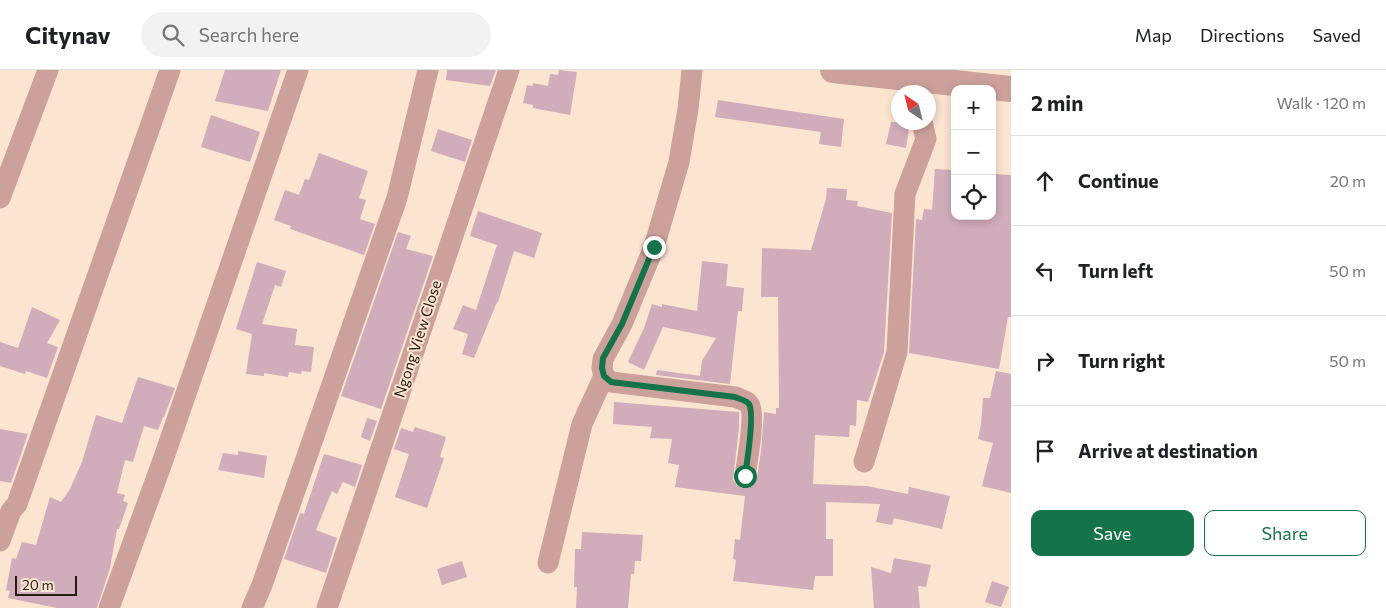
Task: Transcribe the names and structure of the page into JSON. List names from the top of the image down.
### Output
{
  "streets": {
    "street": ["Ngong View Close"]
  },
  "scale_bar": "20 m",
  "north": "top left",
  "page": {
    "header": "Citynav",
    "search": "Search here",
    "nav": ["Map", "Directions", "Saved"],
    "heading": ["2 min", "Walk · 120 m"],
    "map_buttons": ["+", "−"],
    "list": [
      ["Continue", "20 m"],
      ["Turn left", "50 m"],
      ["Turn right", "50 m"],
      "Arrive at destination"
    ],
    "buttons": ["Save", "Share"],
    "scale": "20 m"
  }
}
